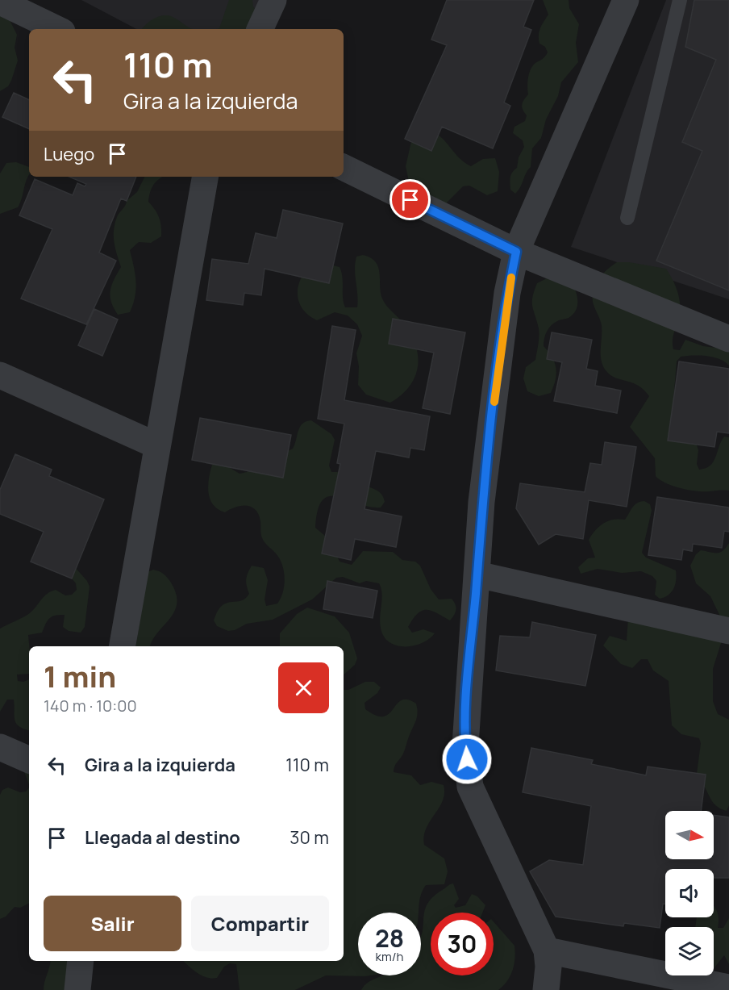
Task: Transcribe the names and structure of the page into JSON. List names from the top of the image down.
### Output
{
  "north": "right",
  "page": {
    "turn": ["110 m", "Gira a la izquierda"],
    "then": "Luego",
    "heading": ["1 min", "140 m · 10:00"],
    "list": [
      {
        "name": "Gira a la izquierda",
        "value": "110 m"
      },
      {
        "name": "Llegada al destino",
        "value": "30 m"
      }
    ],
    "buttons": ["Salir", "Compartir"],
    "speed": "28 km/h",
    "limit": "30"
  }
}
